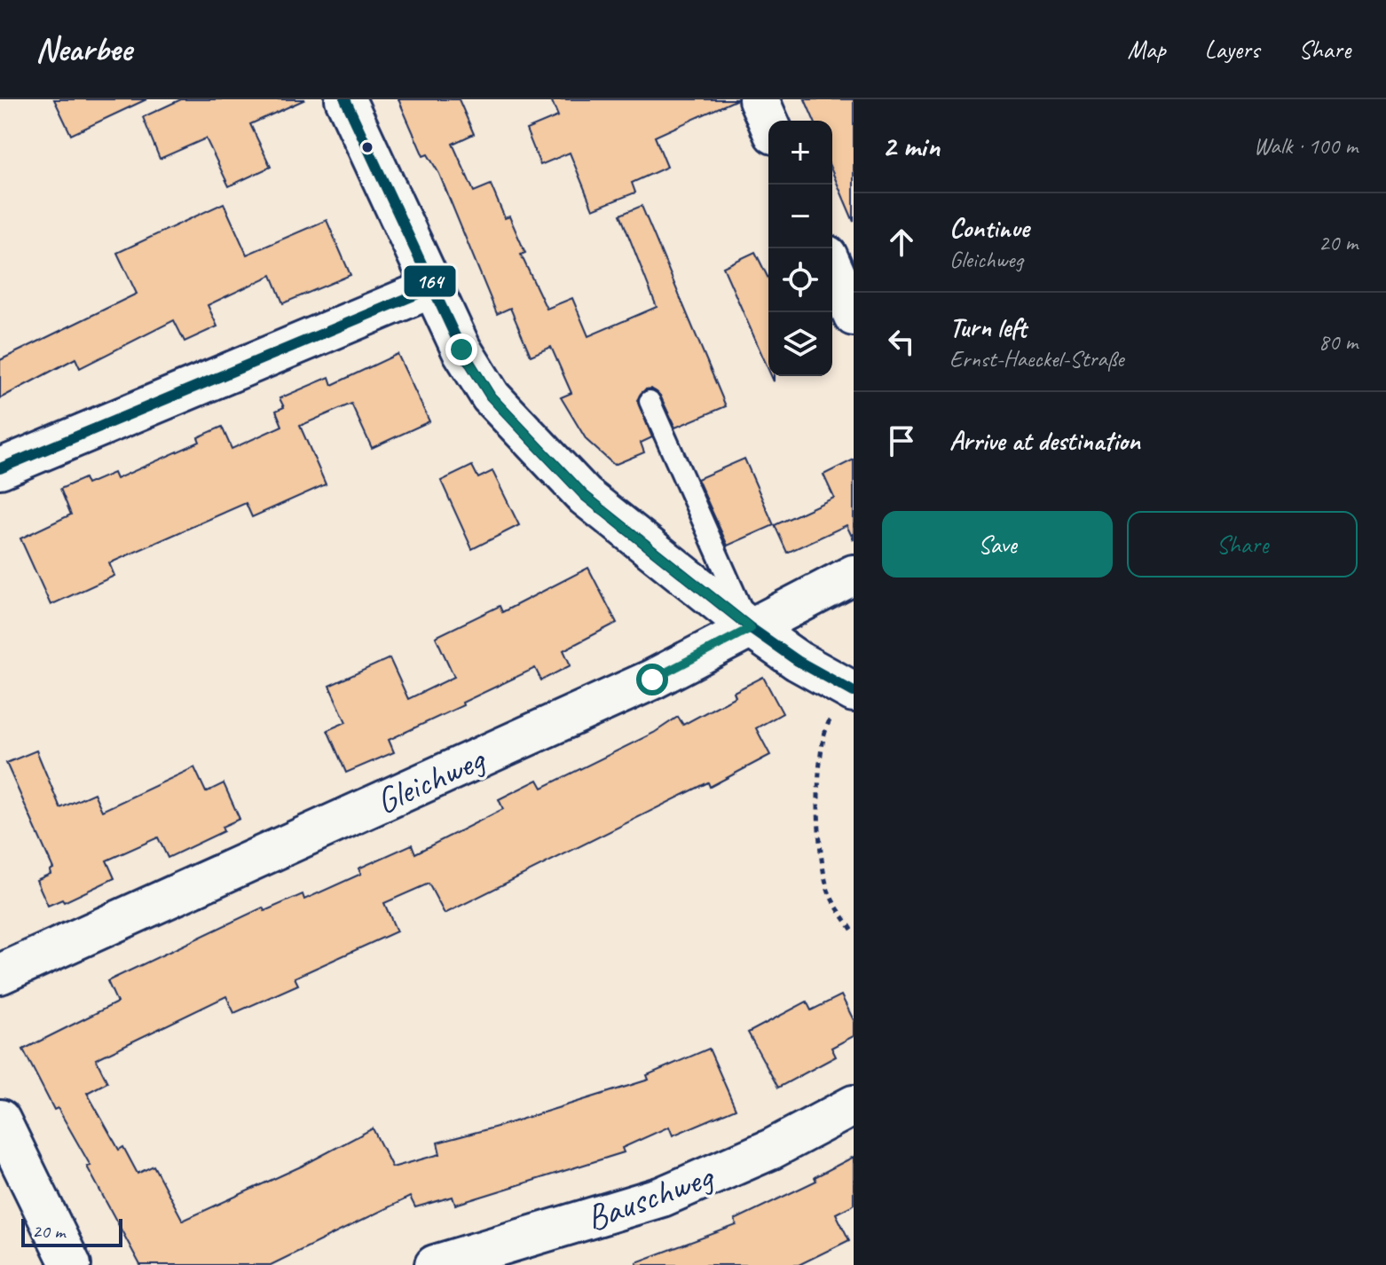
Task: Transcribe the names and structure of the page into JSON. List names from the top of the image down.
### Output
{
  "streets": {
    "street": ["Gleichweg", "Bauschweg"]
  },
  "lines": ["transit line 164"],
  "scale_bar": "20 m",
  "page": {
    "header": "Nearbee",
    "nav": ["Map", "Layers", "Share"],
    "heading": ["2 min", "Walk · 100 m"],
    "map_buttons": ["+", "−"],
    "list": [
      ["Continue", "Gleichweg", "20 m"],
      ["Turn left", "Ernst-Haeckel-Straße", "80 m"],
      "Arrive at destination"
    ],
    "buttons": ["Save", "Share"],
    "scale": "20 m"
  }
}
